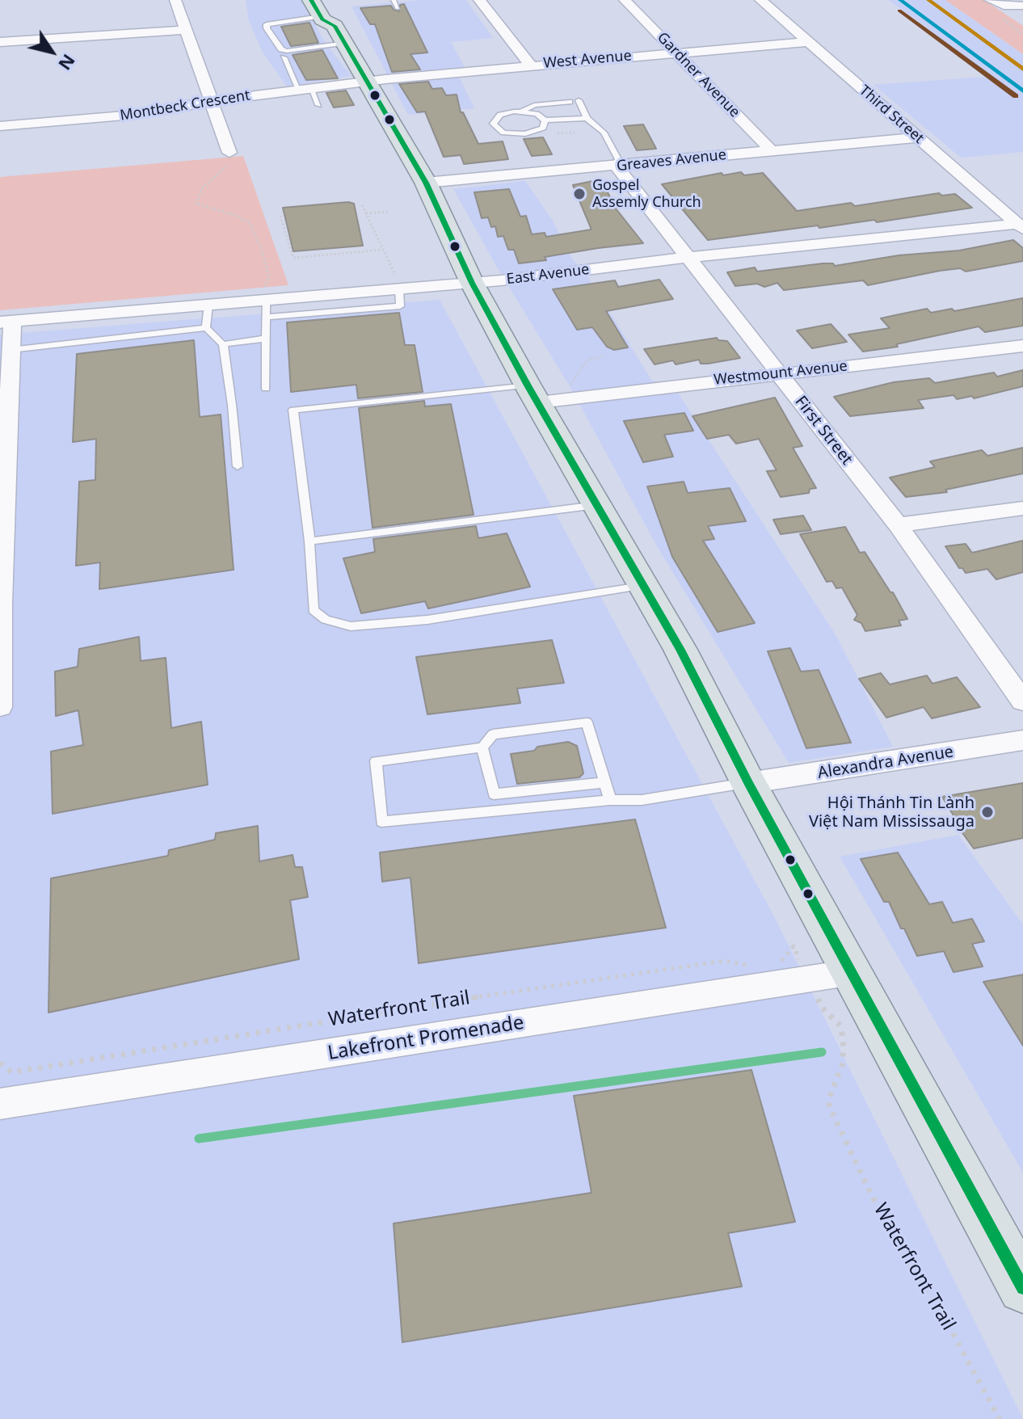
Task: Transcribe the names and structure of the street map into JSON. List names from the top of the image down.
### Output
{
  "streets": {
    "street": [
      "West Avenue",
      "Gardner Avenue",
      "Montbeck Crescent",
      "Third Street",
      "Greaves Avenue",
      "East Avenue",
      "Westmount Avenue",
      "First Street",
      "Alexandra Avenue",
      "Lakefront Promenade"
    ],
    "path": ["Waterfront Trail"]
  },
  "crossings": [
    ["West Avenue", "Gardner Avenue"],
    ["West Avenue", "Montbeck Crescent"],
    ["West Avenue", "Third Street"],
    ["Gardner Avenue", "Greaves Avenue"],
    ["Third Street", "Greaves Avenue"],
    ["Third Street", "East Avenue"],
    ["Greaves Avenue", "First Street"],
    ["East Avenue", "First Street"],
    ["Westmount Avenue", "First Street"]
  ],
  "places": ["Gospel Assemly Church", "Hội Thánh Tin Lành Việt Nam Mississauga"],
  "north": "bottom right"
}
